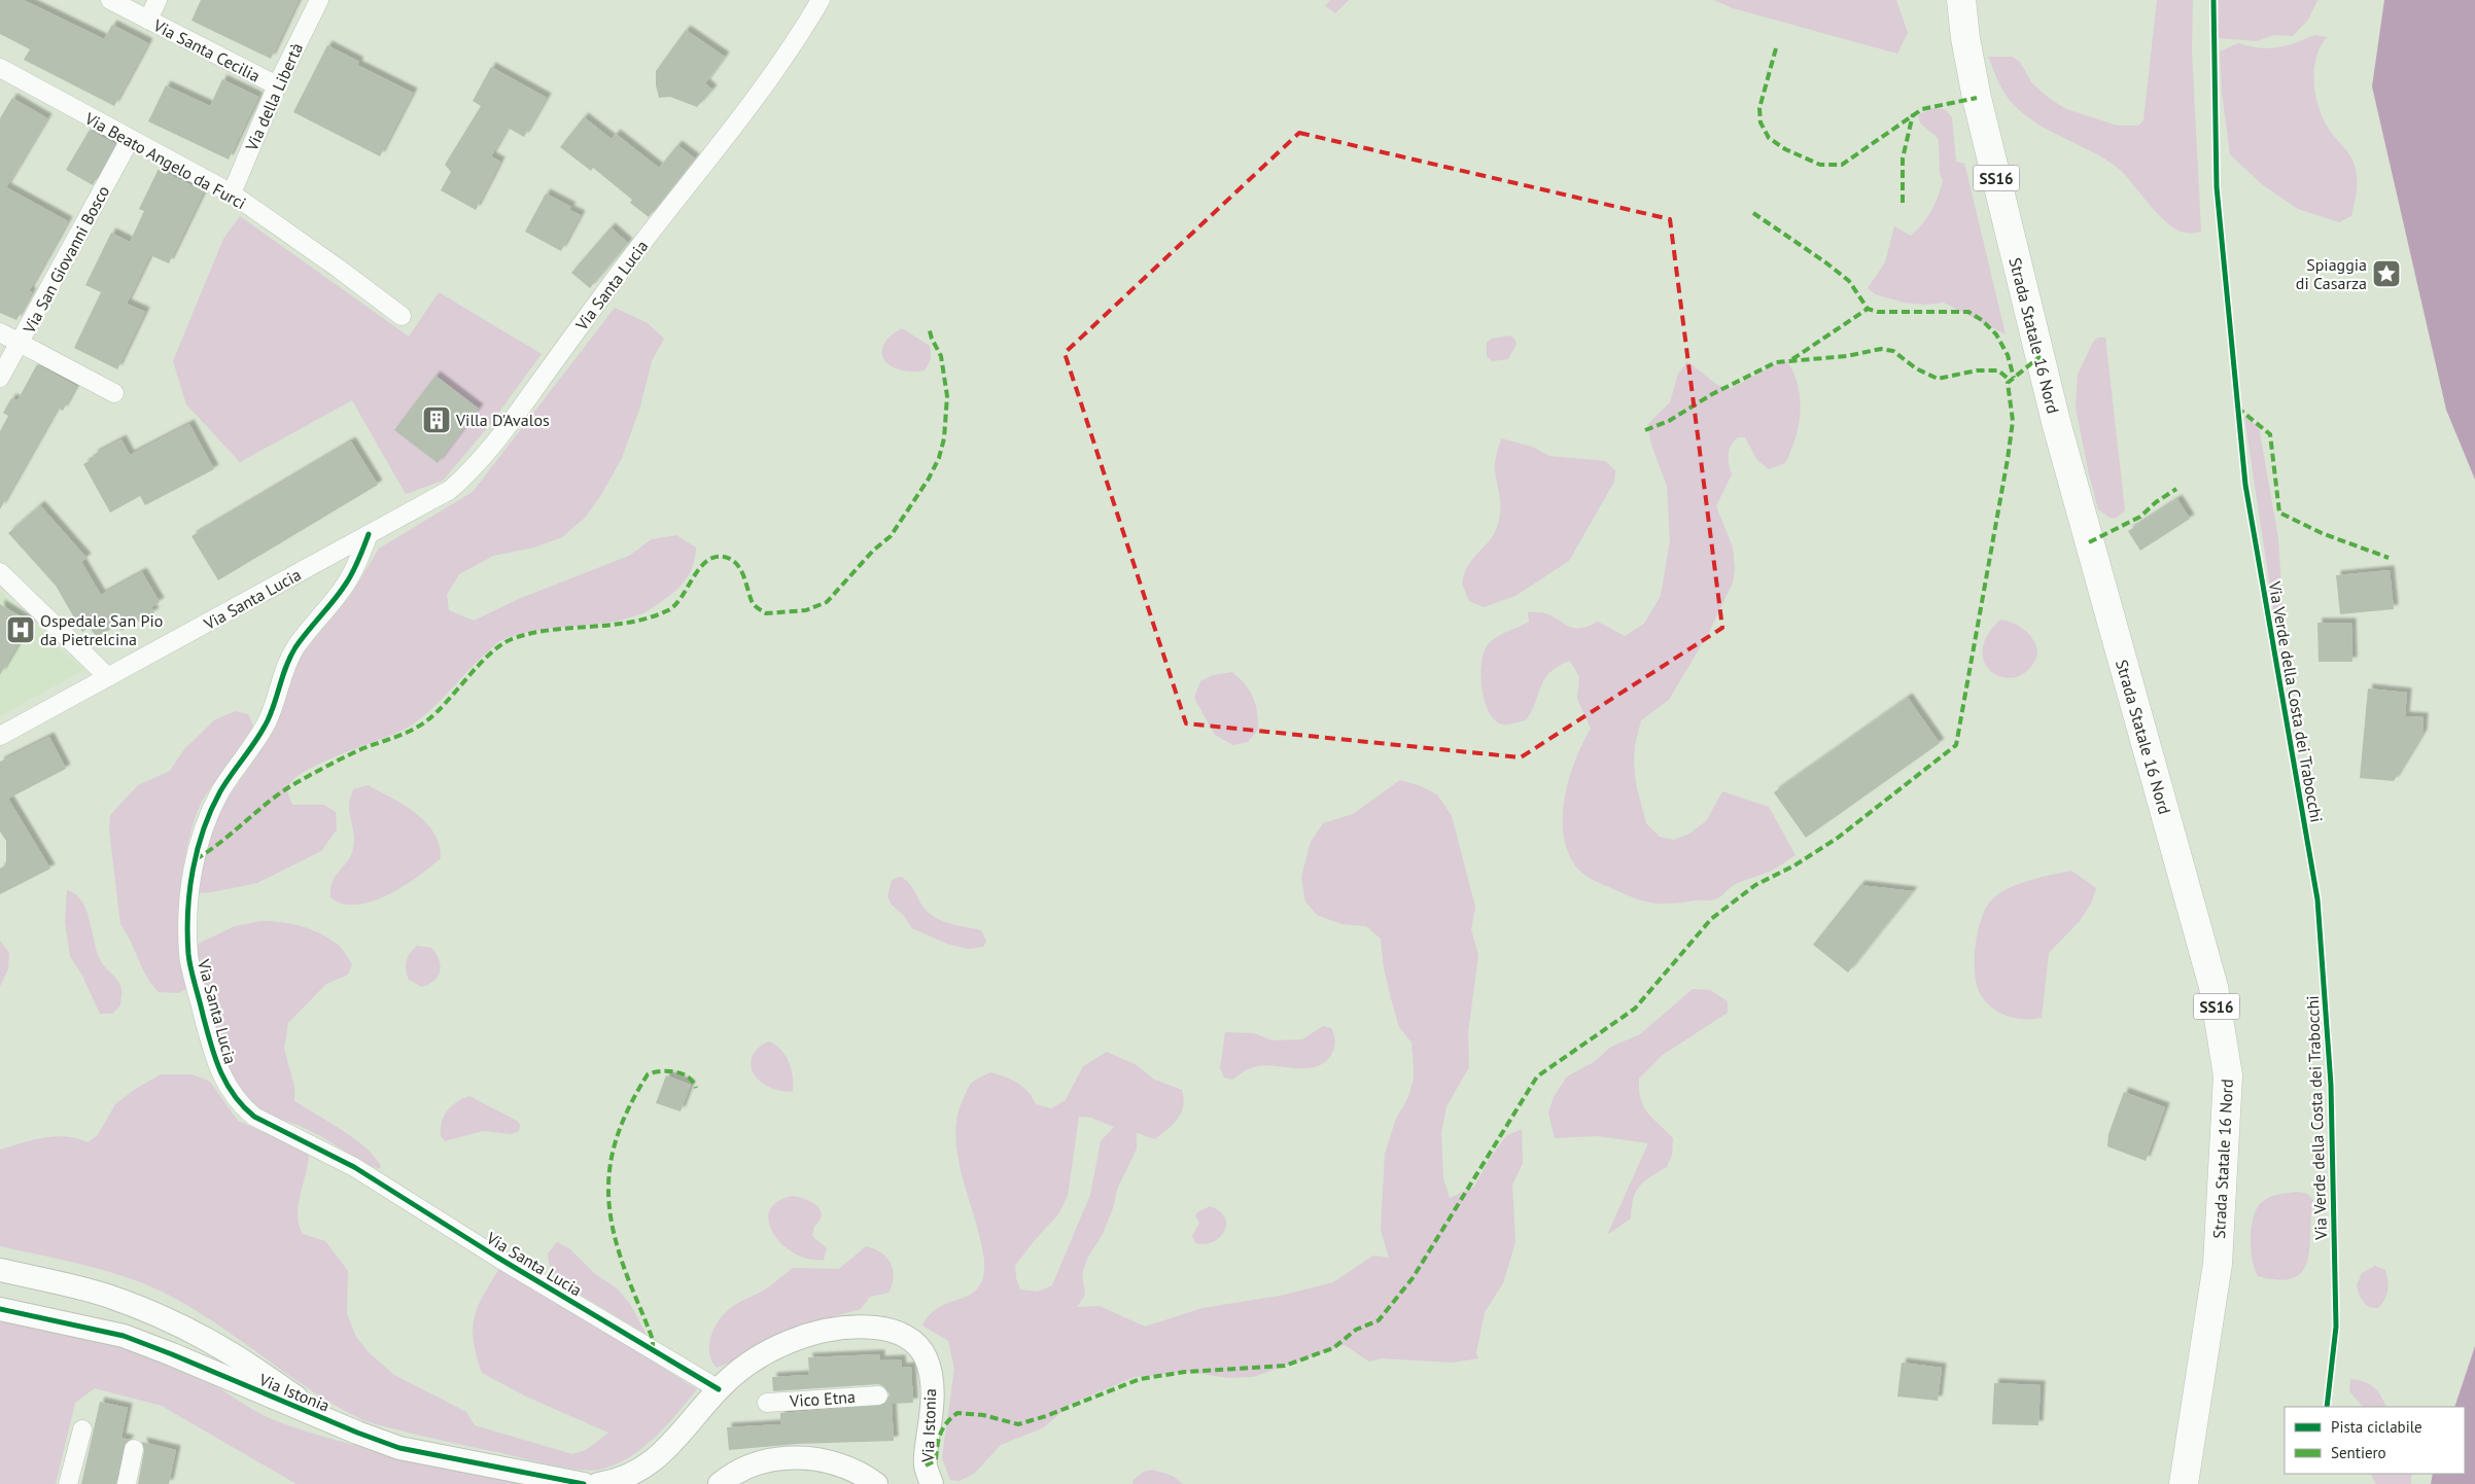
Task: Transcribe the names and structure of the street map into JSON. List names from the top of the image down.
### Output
{
  "streets": {
    "main road": ["SS16", "Strada Statale 16 Nord"],
    "street": [
      "Via Santa Cecilia",
      "Via della Libertà",
      "Via Beato Angelo da Furci",
      "Via San Giovanni Bosco",
      "Via Santa Lucia",
      "Via Istonia",
      "Vico Etna"
    ],
    "cycle path": ["Via Verde della Costa dei Trabocchi"]
  },
  "crossings": [
    ["Via Santa Cecilia", "Via della Libertà"],
    ["Via della Libertà", "Via Beato Angelo da Furci"],
    ["Via Beato Angelo da Furci", "Via San Giovanni Bosco"],
    ["Via Santa Lucia", "Via Istonia"]
  ],
  "places": {
    "place": ["Spiaggia di Casarza"],
    "building": ["Villa D'Avalos"],
    "hospital": ["Ospedale San Pio da Pietrelcina"]
  },
  "legend": ["Pista ciclabile", "Sentiero"]
}
